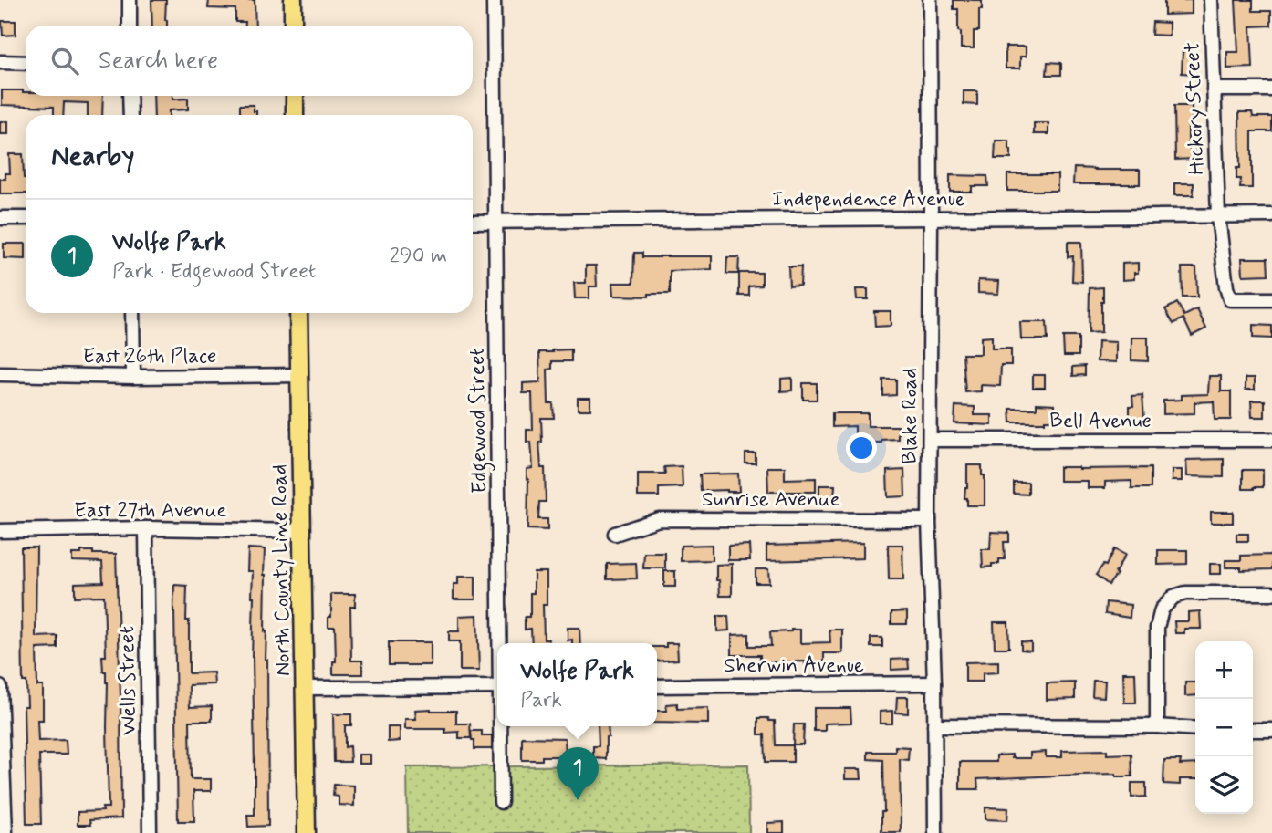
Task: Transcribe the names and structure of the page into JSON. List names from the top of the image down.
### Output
{
  "streets": {
    "main road": ["North County Line Road"],
    "street": [
      "Hickory Street",
      "Independence Avenue",
      "East 26th Place",
      "Blake Road",
      "Bell Avenue",
      "Edgewood Street",
      "Sunrise Avenue",
      "East 27th Avenue",
      "Sherwin Avenue",
      "Wells Street"
    ]
  },
  "crossings": [
    ["Hickory Street", "Independence Avenue"],
    ["Independence Avenue", "Blake Road"],
    ["Independence Avenue", "Edgewood Street"],
    ["East 26th Place", "North County Line Road"],
    ["Blake Road", "Bell Avenue"],
    ["Blake Road", "Sunrise Avenue"],
    ["Blake Road", "Sherwin Avenue"],
    ["East 27th Avenue", "North County Line Road"],
    ["East 27th Avenue", "Wells Street"]
  ],
  "page": {
    "search": "Search here",
    "heading": "Nearby",
    "list": [
      {
        "mark": "1",
        "name": "Wolfe Park",
        "note": "Park · Edgewood Street",
        "value": "290 m"
      }
    ],
    "map_buttons": ["+", "−"],
    "popup": ["Wolfe Park", "Park"],
    "pins": "1"
  }
}
